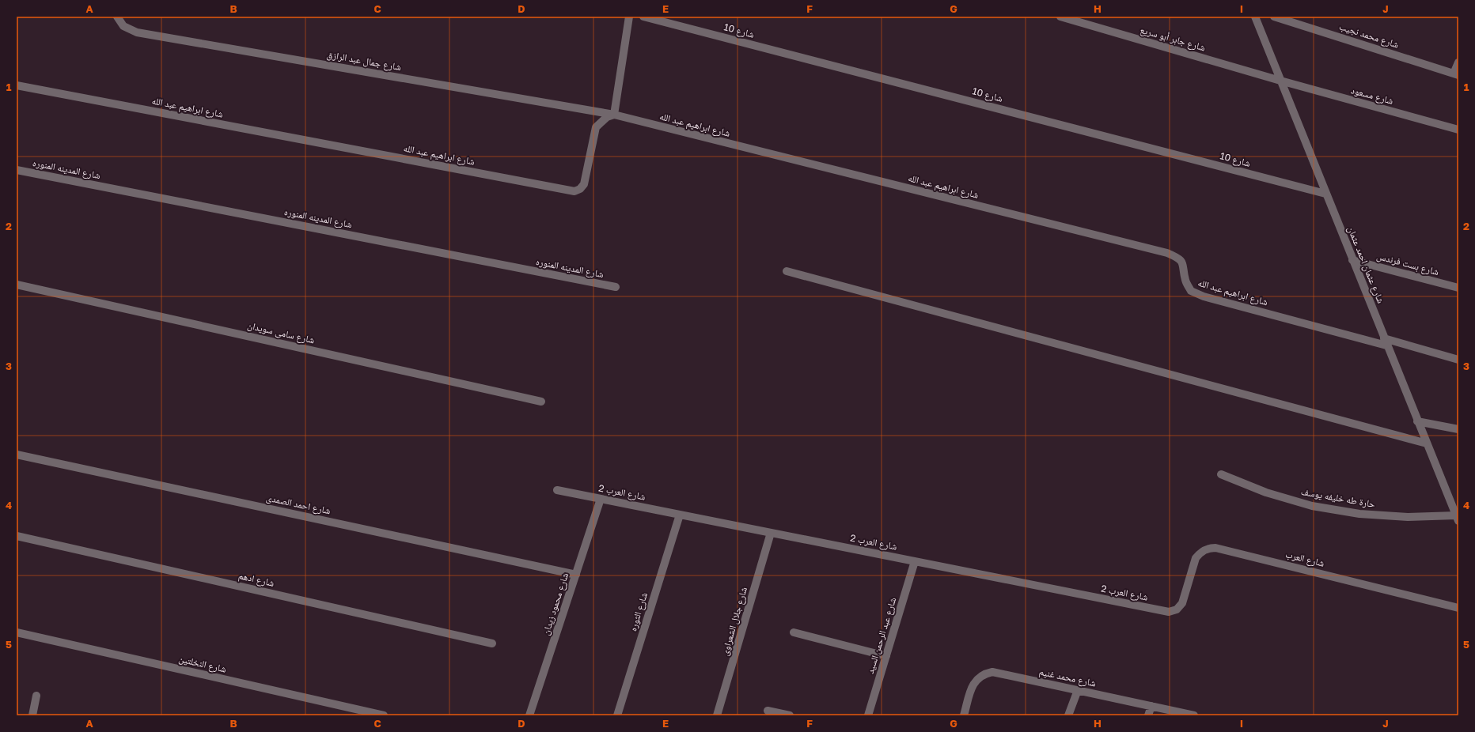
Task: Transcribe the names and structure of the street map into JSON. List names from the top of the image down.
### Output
{
  "streets": {
    "street": [
      "شارع 10",
      "شارع محمد نجيب",
      "شارع جابر أبو سريع",
      "شارع جمال عبد الرازق",
      "شارع مسعود",
      "شارع ابراهيم عبد الله",
      "شارع المدينه المنوره",
      "شارع بست فرندس",
      "شارع عثمان احمد عثمان",
      "شارع سامى سويدان",
      "شارع العرب 2",
      "حارة طه خليفه يوسف",
      "شارع احمد الصمدى",
      "شارع العرب",
      "شارع ادهم",
      "شارع محمود زيدان",
      "شارع الثوره",
      "شارع جلال الشعراوى",
      "شارع عبد الرحمن السيد",
      "شارع النخلتين",
      "شارع محمد غنيم"
    ]
  },
  "crossings": [
    ["شارع 10", "شارع عثمان احمد عثمان"],
    ["شارع جابر أبو سريع", "شارع مسعود"],
    ["شارع جابر أبو سريع", "شارع عثمان احمد عثمان"],
    ["شارع جمال عبد الرازق", "شارع ابراهيم عبد الله"],
    ["شارع مسعود", "شارع عثمان احمد عثمان"],
    ["شارع ابراهيم عبد الله", "شارع عثمان احمد عثمان"],
    ["شارع بست فرندس", "شارع عثمان احمد عثمان"],
    ["شارع عثمان احمد عثمان", "حارة طه خليفه يوسف"],
    ["شارع العرب 2", "شارع العرب"],
    ["شارع العرب 2", "شارع محمود زيدان"],
    ["شارع العرب 2", "شارع الثوره"],
    ["شارع العرب 2", "شارع جلال الشعراوى"],
    ["شارع العرب 2", "شارع عبد الرحمن السيد"],
    ["شارع احمد الصمدى", "شارع محمود زيدان"]
  ],
  "grid": {
    "columns": [
      "A",
      "B",
      "C",
      "D",
      "E",
      "F",
      "G",
      "H",
      "I",
      "J"
    ],
    "rows": [
      "1",
      "2",
      "3",
      "4",
      "5"
    ]
  }
}
